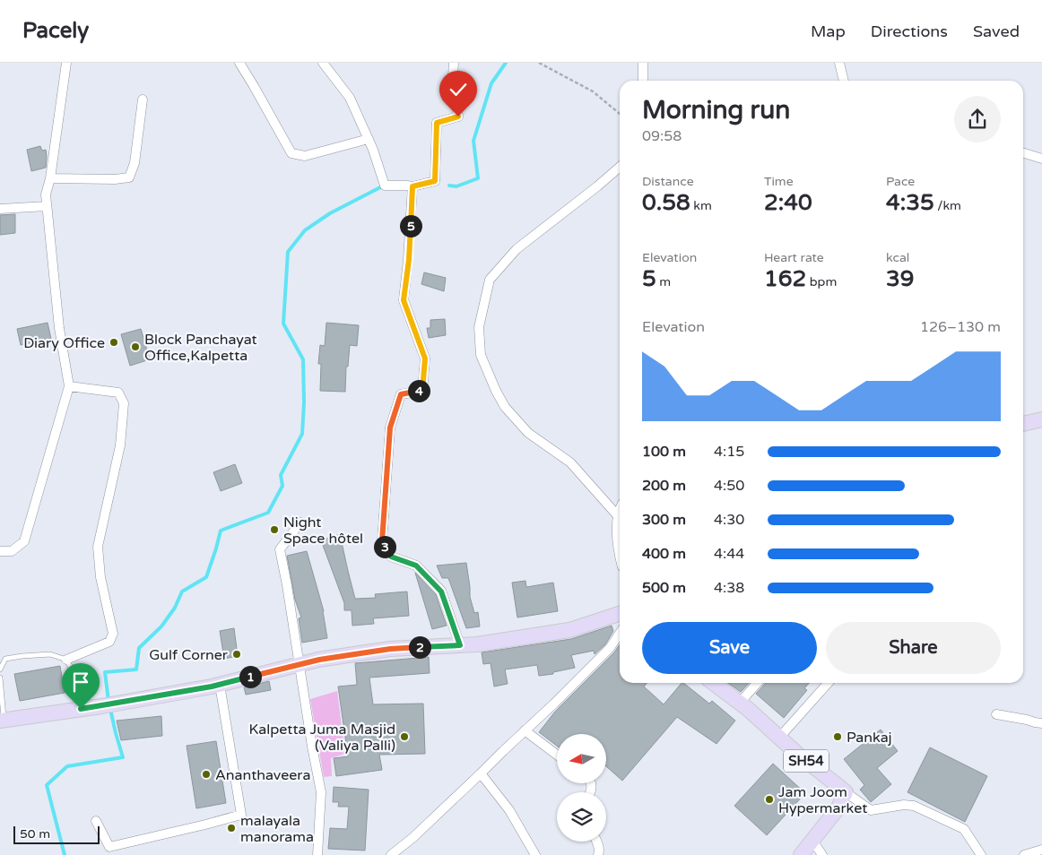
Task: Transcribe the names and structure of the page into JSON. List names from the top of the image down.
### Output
{
  "streets": {
    "main road": ["SH54"]
  },
  "places": [
    "Diary Office",
    "Block Panchayat Office,Kalpetta",
    "Night Space hôtel",
    "Gulf Corner",
    "Kalpetta Juma Masjid (Valiya Palli)",
    "Pankaj",
    "Ananthaveera",
    "Jam Joom Hypermarket",
    "malayala manorama"
  ],
  "scale_bar": "50 m",
  "north": "left",
  "page": {
    "header": "Pacely",
    "nav": ["Map", "Directions", "Saved"],
    "heading": ["Morning run", "09:58"],
    "stats": [
      ["Distance", "0.58 km"],
      ["Time", "2:40"],
      ["Pace", "4:35 /km"],
      ["Elevation", "5 m"],
      ["Heart rate", "162 bpm"],
      ["kcal", "39"]
    ],
    "pins": [
      "5",
      "4",
      "3",
      "2",
      "1"
    ],
    "chart": ["Elevation", "126–130 m"],
    "list": [
      {
        "name": "100 m",
        "note": "4:15"
      },
      {
        "name": "200 m",
        "note": "4:50"
      },
      {
        "name": "300 m",
        "note": "4:30"
      },
      {
        "name": "400 m",
        "note": "4:44"
      },
      {
        "name": "500 m",
        "note": "4:38"
      }
    ],
    "buttons": ["Save", "Share"],
    "scale": "50 m"
  }
}
